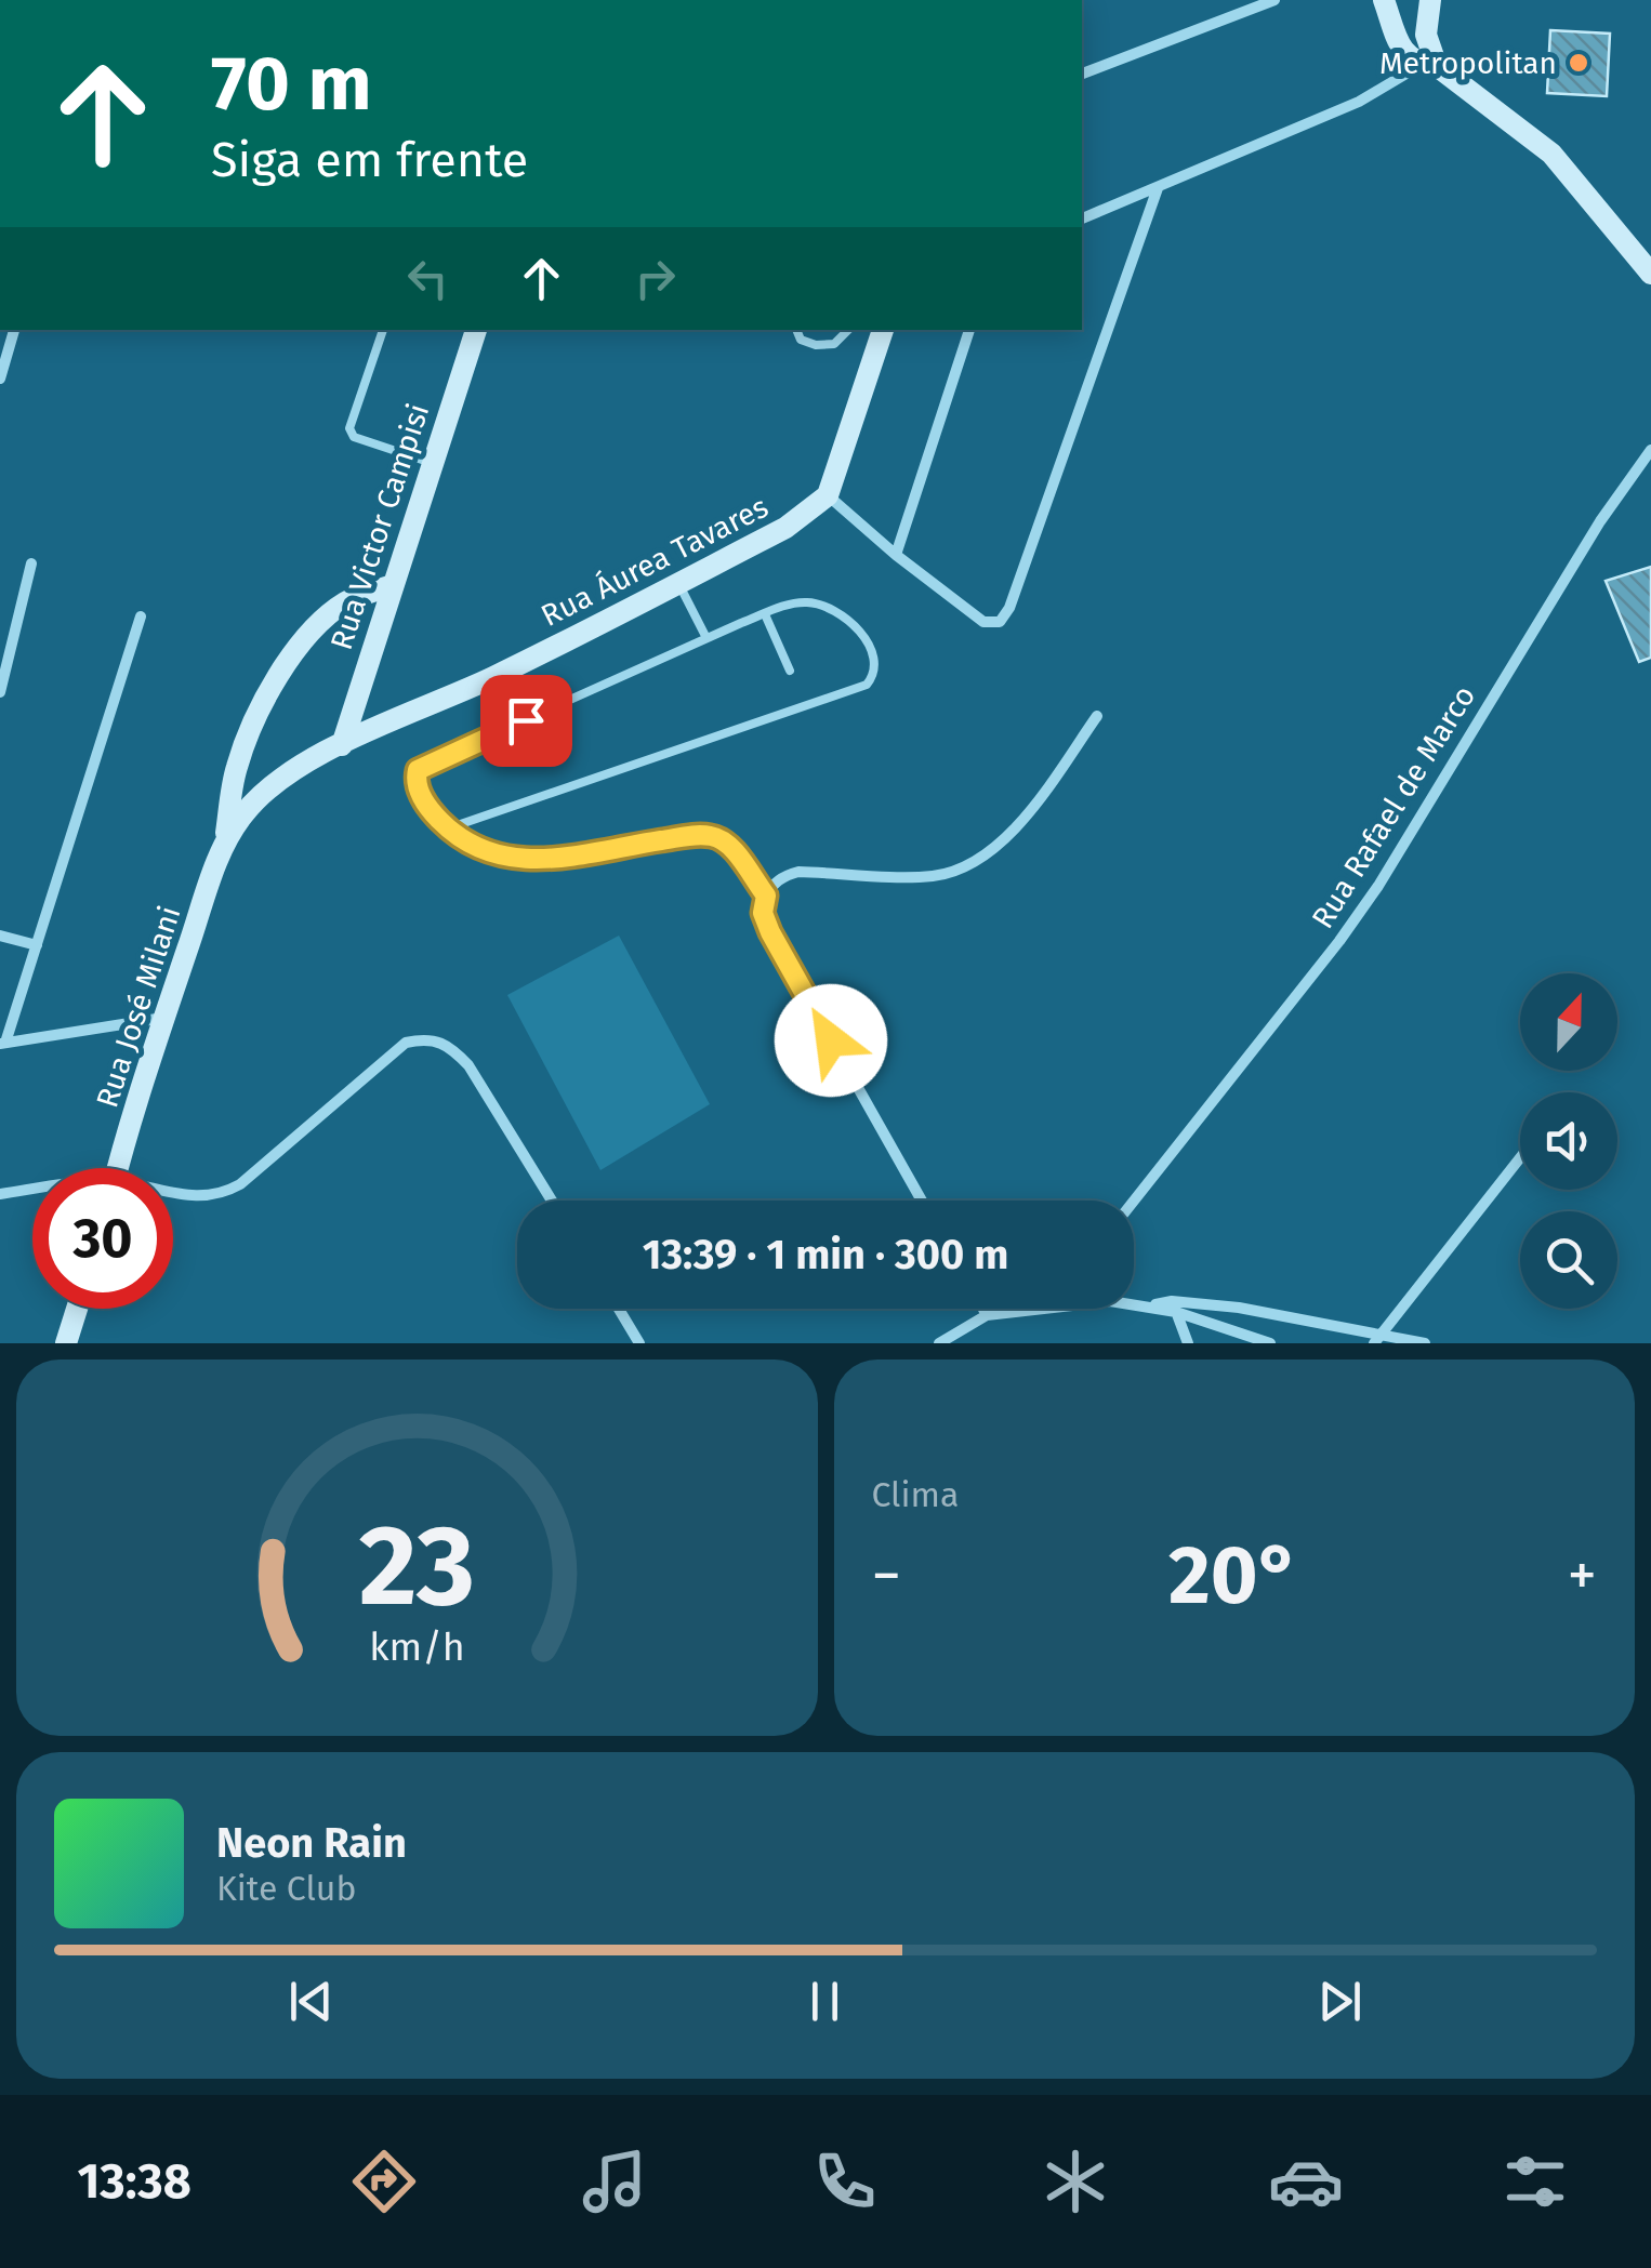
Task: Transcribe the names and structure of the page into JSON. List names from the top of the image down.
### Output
{
  "streets": {
    "street": [
      "Rua Victor Campisi",
      "Rua Áurea Tavares",
      "Rua Rafael de Marco",
      "Rua José Milani"
    ]
  },
  "crossings": [
    ["Rua Victor Campisi", "Rua Áurea Tavares"],
    ["Rua Victor Campisi", "Rua José Milani"],
    ["Rua Áurea Tavares", "Rua José Milani"]
  ],
  "places": ["Metropolitan"],
  "north": "top",
  "page": {
    "turn": ["70 m", "Siga em frente"],
    "limit": "30",
    "trip": "13:39 · 1 min · 300 m",
    "tile": "Clima",
    "heat": ["−", "20°", "+"],
    "song": ["Neon Rain", "Kite Club"],
    "tabs": "13:38",
    "gauge": ["23", "km/h"]
  }
}
